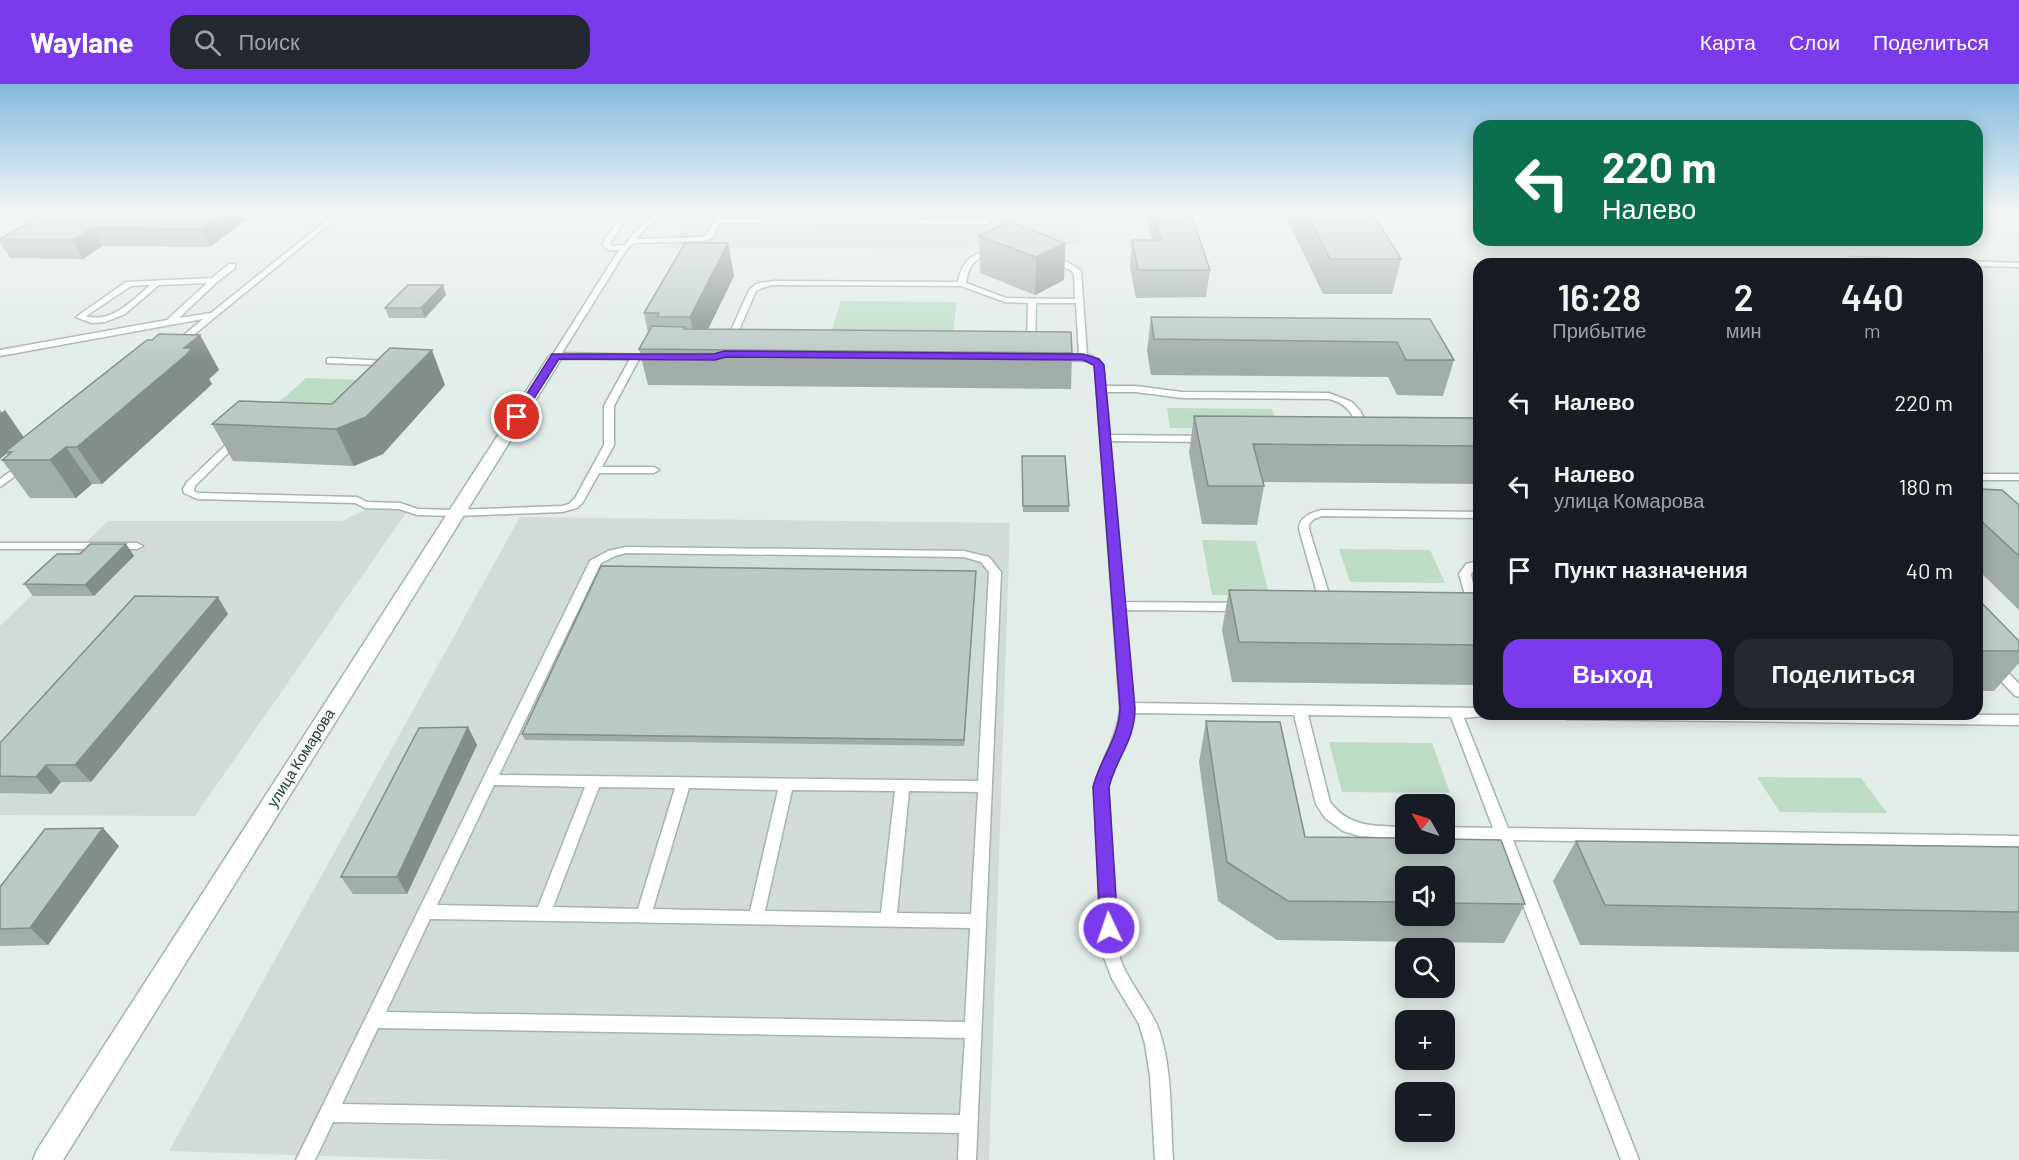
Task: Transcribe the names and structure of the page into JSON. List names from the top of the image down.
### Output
{
  "streets": {
    "street": ["улица Комарова"]
  },
  "north": "top left",
  "page": {
    "header": "Waylane",
    "search": "Поиск",
    "nav": ["Карта", "Слои", "Поделиться"],
    "turn": ["220 m", "Налево"],
    "eta": [
      "16:28",
      "Прибытие",
      "2",
      "мин",
      "440",
      "m"
    ],
    "list": [
      {
        "name": "Налево",
        "value": "220 m"
      },
      {
        "name": "Налево",
        "note": "улица Комарова",
        "value": "180 m"
      },
      {
        "name": "Пункт назначения",
        "value": "40 m"
      }
    ],
    "buttons": ["Выход", "Поделиться"],
    "map_buttons": ["+", "−"]
  }
}
